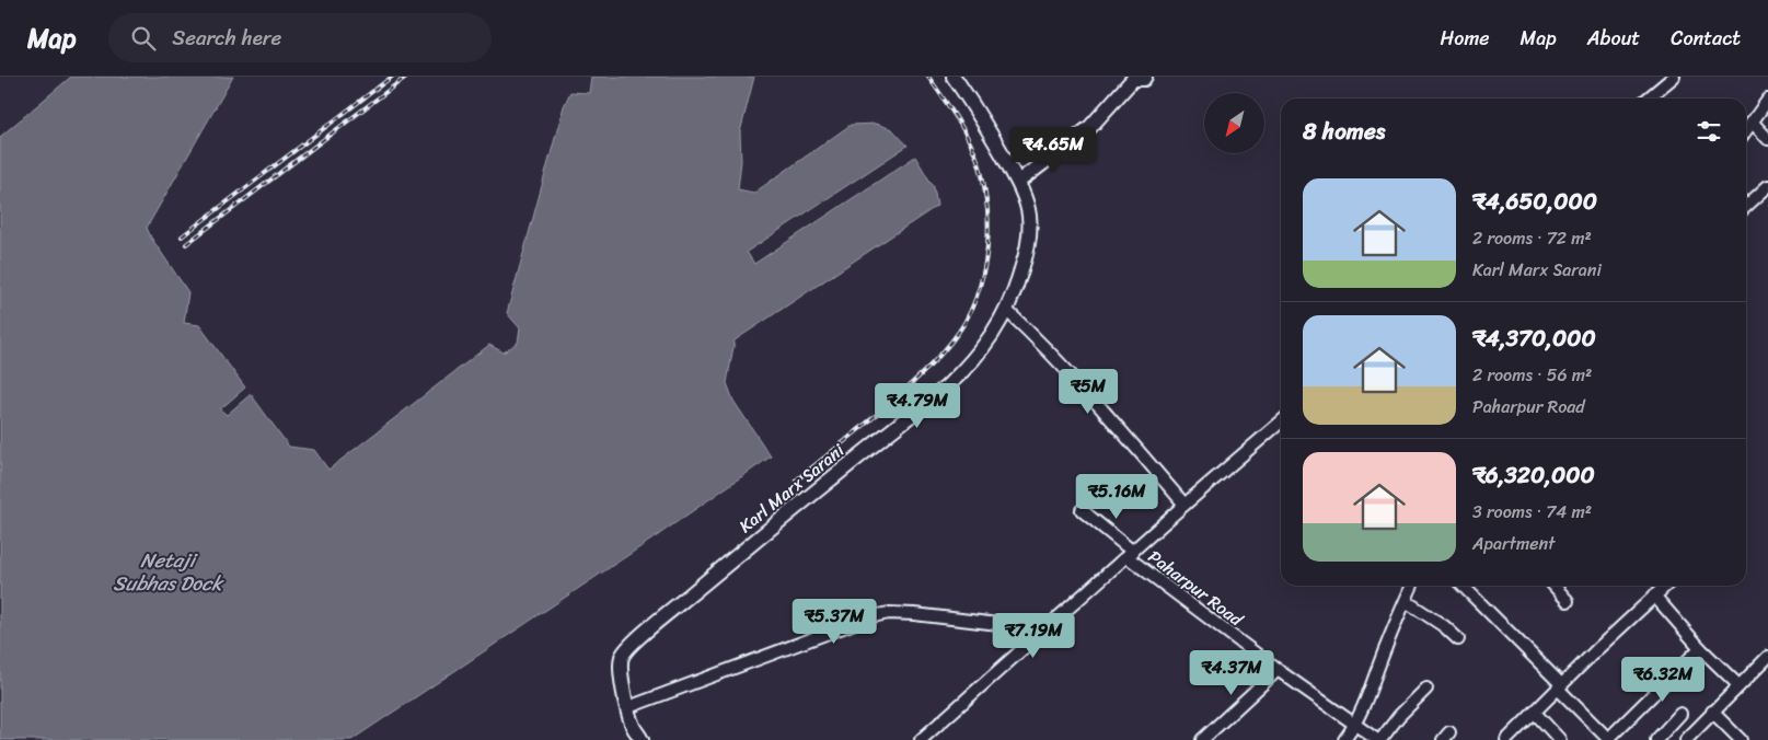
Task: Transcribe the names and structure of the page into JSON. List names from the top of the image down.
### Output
{
  "streets": {
    "main road": ["Karl Marx Sarani"],
    "street": ["Paharpur Road"]
  },
  "water": ["Netaji Subhas Dock"],
  "north": "bottom left",
  "page": {
    "header": "Map",
    "search": "Search here",
    "nav": [
      "Home",
      "Map",
      "About",
      "Contact"
    ],
    "heading": "8 homes",
    "price": [
      "₹4.65M",
      "₹5M",
      "₹4.79M",
      "₹5.16M",
      "₹5.37M",
      "₹7.19M",
      "₹4.37M",
      "₹6.32M"
    ],
    "list": [
      {
        "name": "₹4,650,000",
        "note": "2 rooms · 72 m² · Karl Marx Sarani"
      },
      {
        "name": "₹4,370,000",
        "note": "2 rooms · 56 m² · Paharpur Road"
      },
      {
        "name": "₹6,320,000",
        "note": "3 rooms · 74 m² · Apartment"
      }
    ]
  }
}
